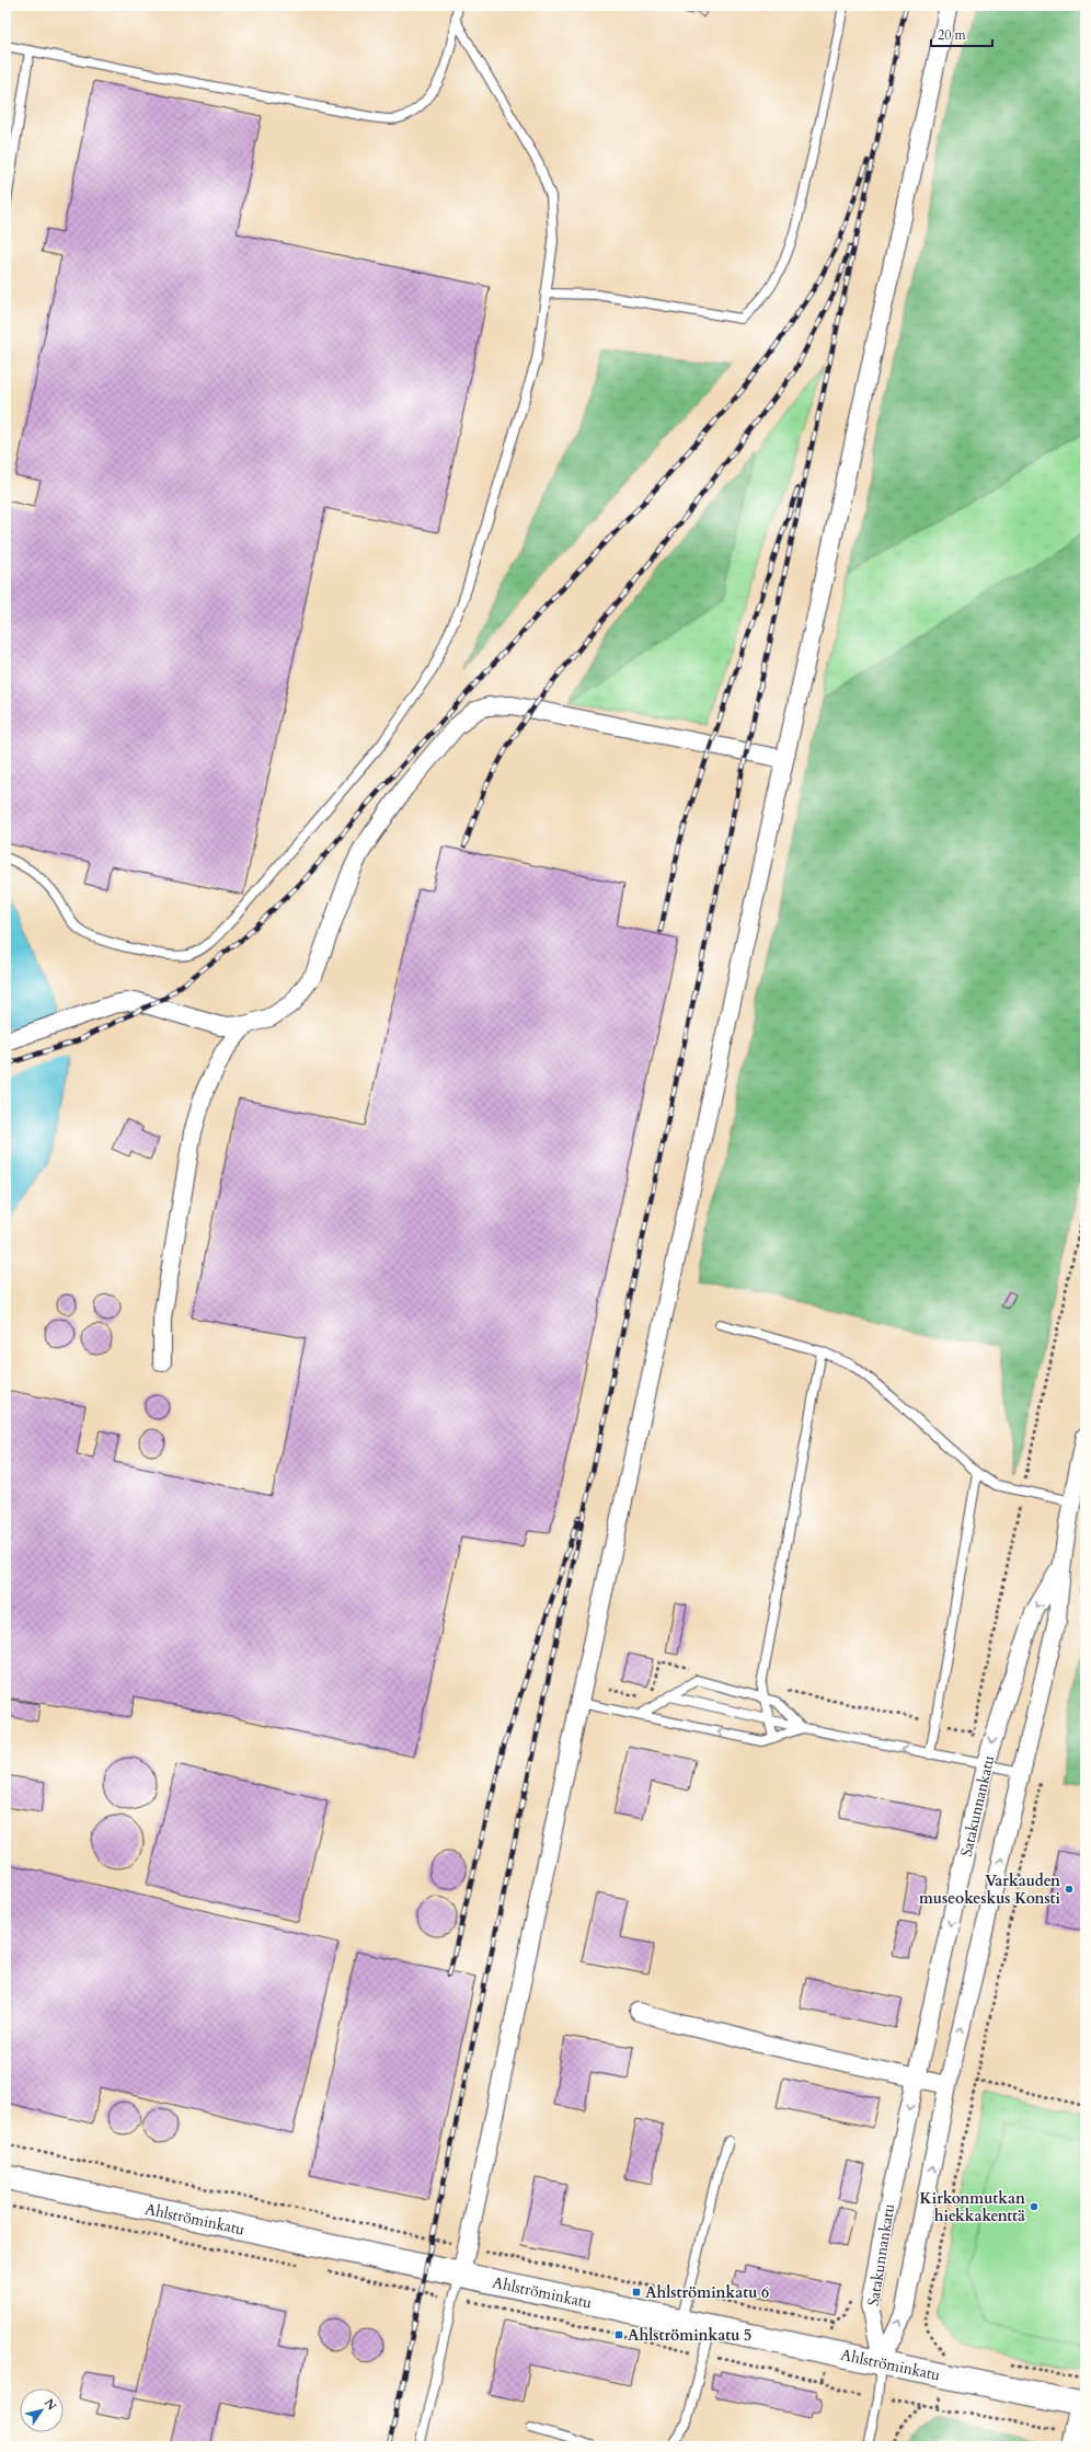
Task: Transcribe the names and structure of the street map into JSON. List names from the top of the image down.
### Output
{
  "streets": {
    "street": ["Satakunnankatu", "Ahlströminkatu"]
  },
  "crossings": [
    ["Satakunnankatu", "Ahlströminkatu"]
  ],
  "places": {
    "other": ["Varkauden museokeskus Konsti", "Kirkonmutkan hiekkakenttä"],
    "transit": ["Ahlströminkatu 6", "Ahlströminkatu 5"]
  },
  "scale_bar": "20 m",
  "north": "top right"
}
